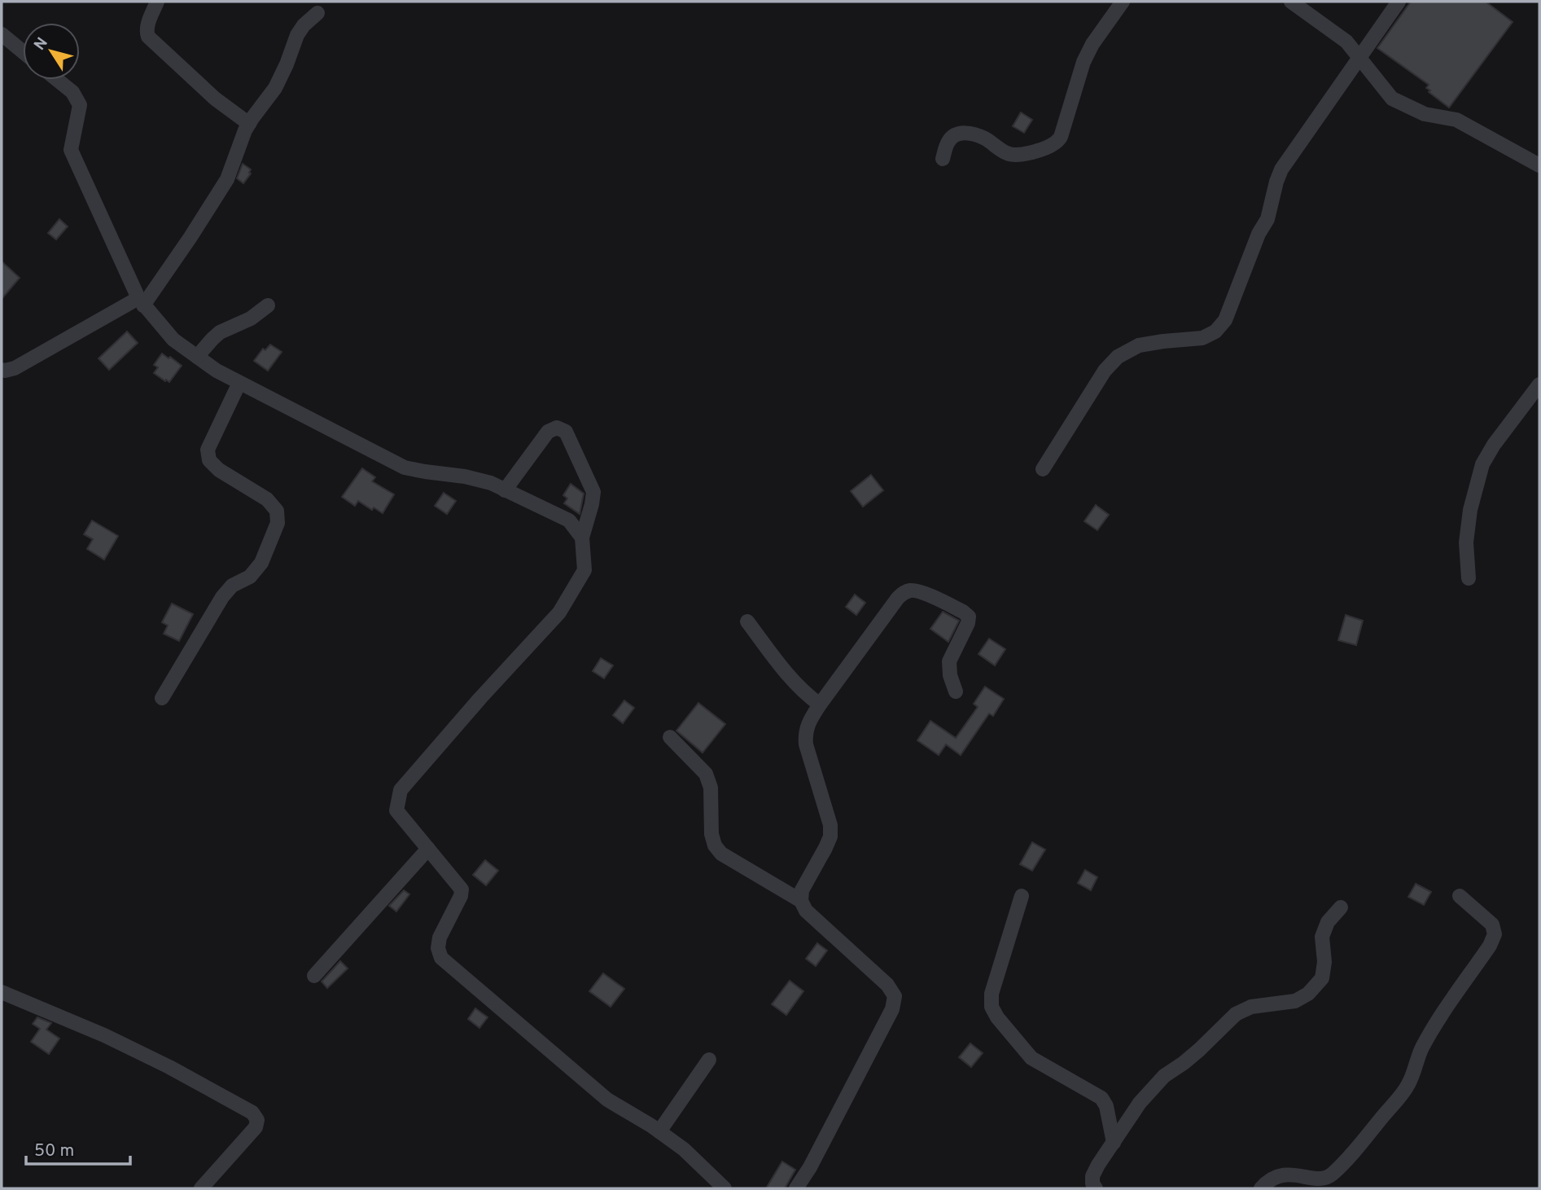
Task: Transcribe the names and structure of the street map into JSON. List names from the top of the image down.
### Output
{
  "scale_bar": "50 m",
  "north": "top left"
}
